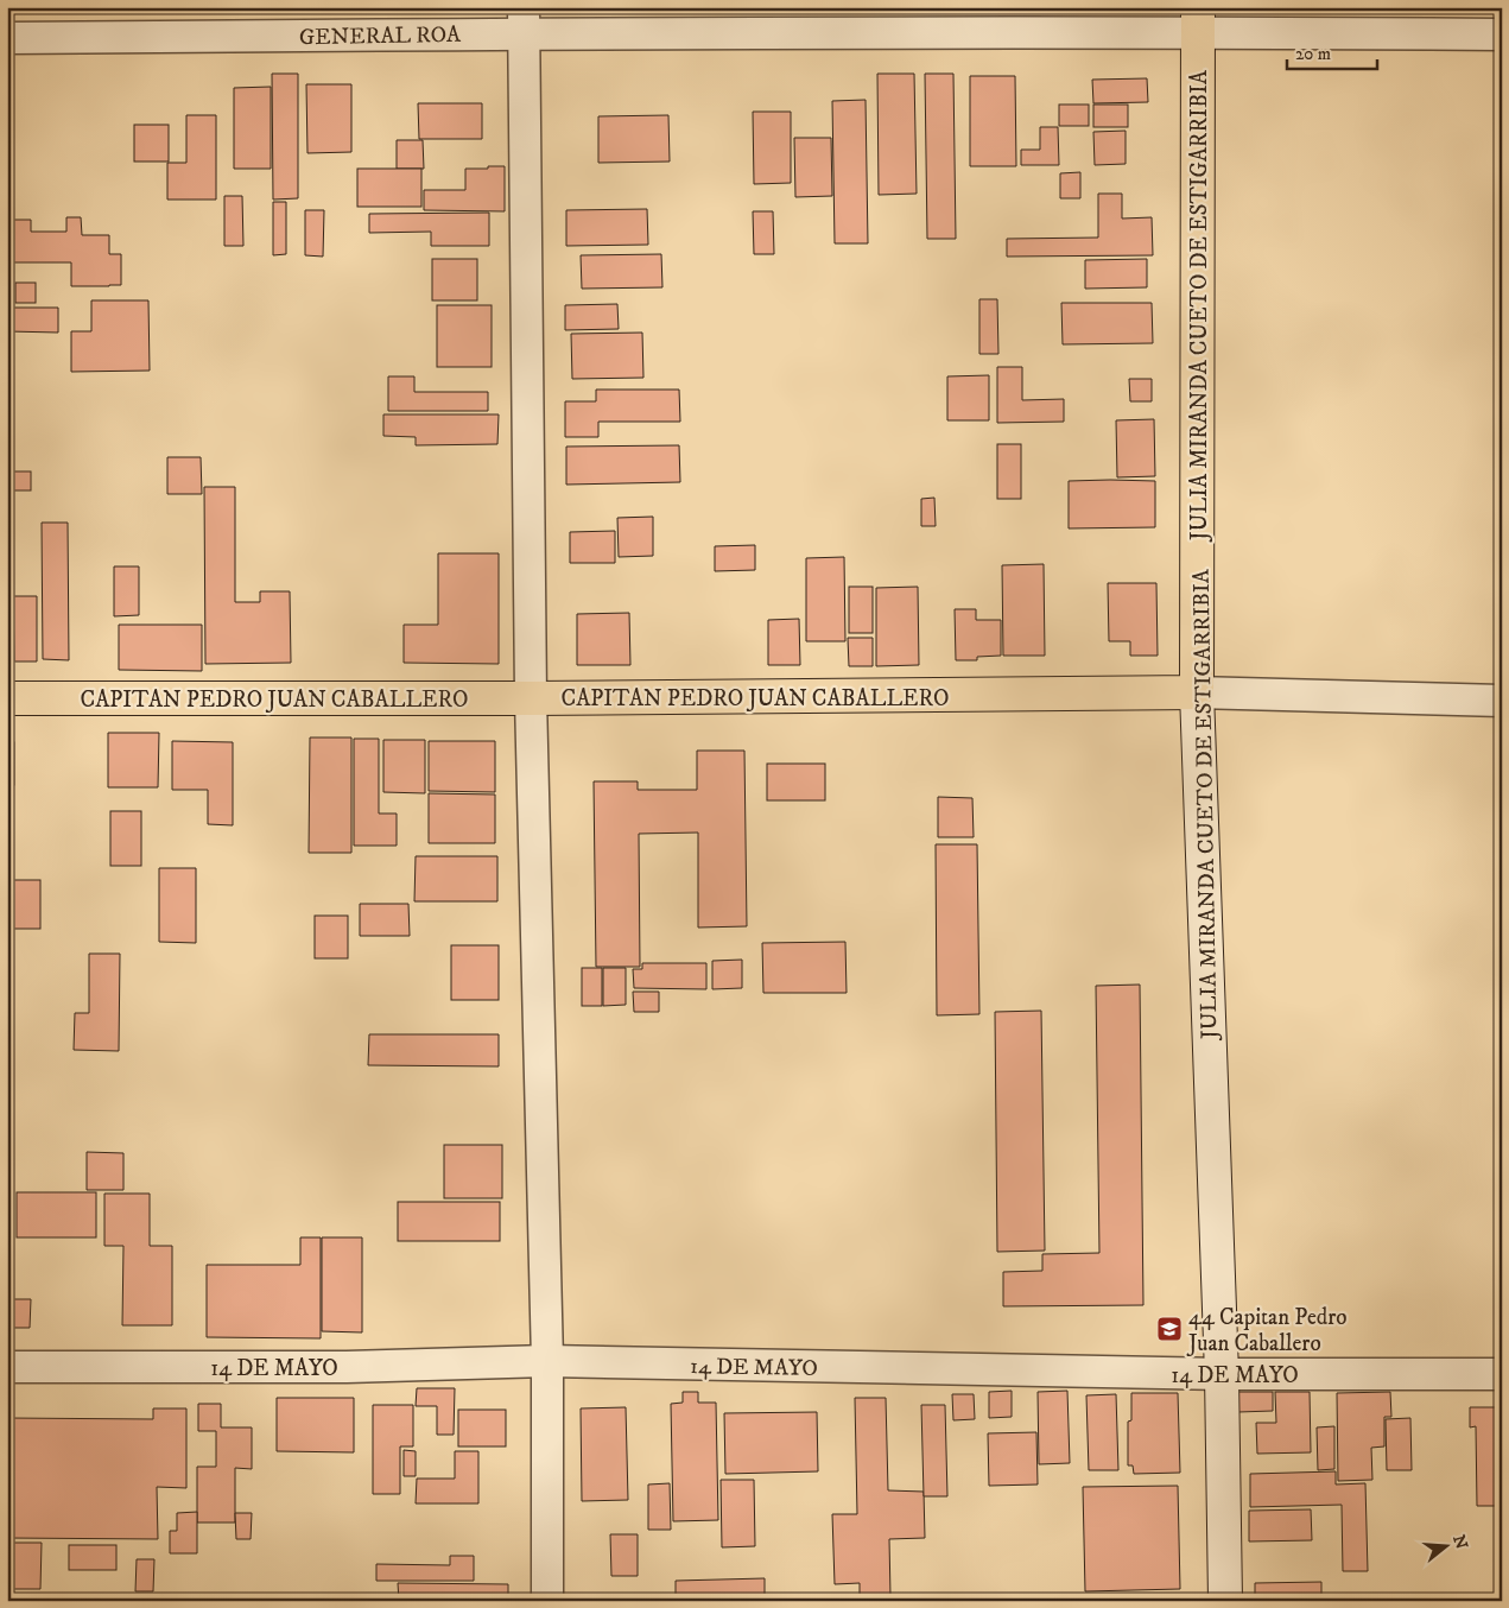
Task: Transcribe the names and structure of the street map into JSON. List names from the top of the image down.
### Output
{
  "streets": {
    "main road": ["JULIA MIRANDA CUETO DE ESTIGARRIBIA", "CAPITAN PEDRO JUAN CABALLERO"],
    "street": ["GENERAL ROA", "14 DE MAYO"]
  },
  "crossings": [
    ["GENERAL ROA", "JULIA MIRANDA CUETO DE ESTIGARRIBIA"],
    ["JULIA MIRANDA CUETO DE ESTIGARRIBIA", "CAPITAN PEDRO JUAN CABALLERO"],
    ["JULIA MIRANDA CUETO DE ESTIGARRIBIA", "14 DE MAYO"]
  ],
  "places": {
    "school or university": ["44 Capitan Pedro Juan Caballero"]
  },
  "scale_bar": "20 m",
  "north": "right"
}
